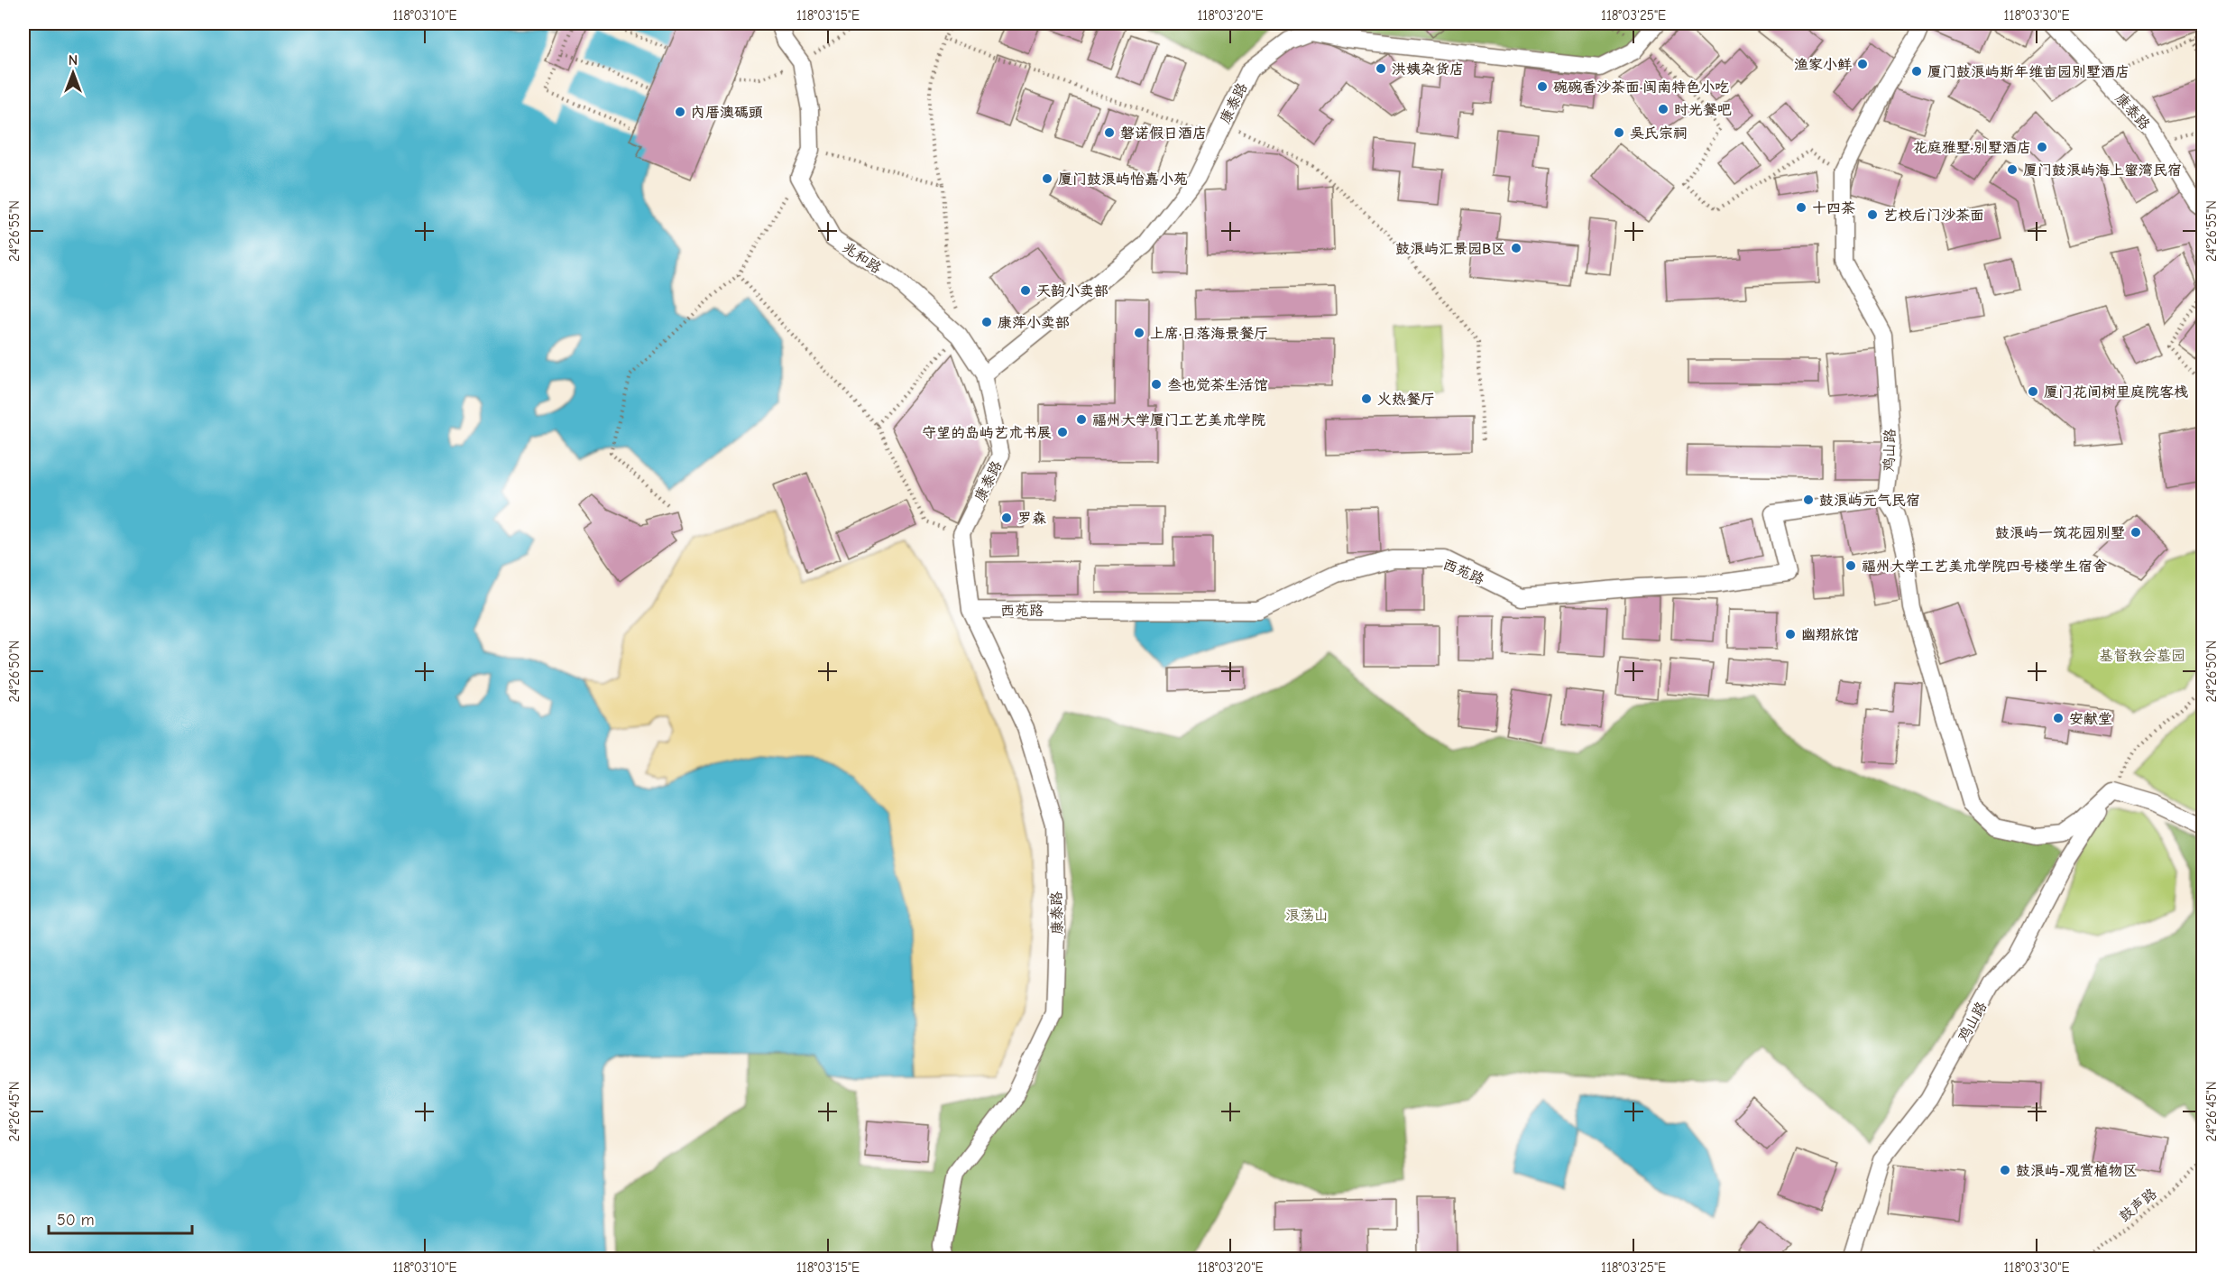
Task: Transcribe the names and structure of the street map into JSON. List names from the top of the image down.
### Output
{
  "streets": {
    "street": [
      "康泰路",
      "兆和路",
      "鸡山路",
      "西苑路"
    ],
    "path": ["鼓声路"]
  },
  "crossings": [
    ["康泰路", "兆和路"],
    ["康泰路", "西苑路"],
    ["鸡山路", "西苑路"]
  ],
  "parks": ["基督教会墓园", "浪荡山"],
  "places": [
    "渔家小鲜",
    "洪姨杂货店",
    "厦门鼓浪屿斯年维亩园别墅酒店",
    "碗碗香沙茶面·闽南特色小吃",
    "时光餐吧",
    "內厝澳碼頭",
    "磐诺假日酒店",
    "吴氏宗祠",
    "花庭雅墅·别墅酒店",
    "厦门鼓浪屿海上蜜湾民宿",
    "厦门鼓浪屿怡嘉小苑",
    "十四茶",
    "艺校后门沙茶面",
    "鼓浪屿汇景园B区",
    "天韵小卖部",
    "康萍小卖部",
    "上席·日落海景餐厅",
    "叁也觉茶生活馆",
    "厦门花间树里庭院客栈",
    "火热餐厅",
    "福州大学厦门工艺美术学院",
    "守望的岛屿艺术书展",
    "鼓浪屿元气民宿",
    "罗森",
    "鼓浪屿一筑花园别墅",
    "福州大学工艺美术学院四号楼学生宿舍",
    "幽翔旅馆",
    "安献堂",
    "鼓浪屿-观赏植物区"
  ],
  "scale_bar": "50 m",
  "north": "top",
  "coordinates": [
    "118°03'10\"E",
    "118°03'15\"E",
    "118°03'20\"E",
    "118°03'25\"E",
    "118°03'30\"E",
    "24°26'55\"N",
    "24°26'50\"N",
    "24°26'45\"N"
  ]
}
